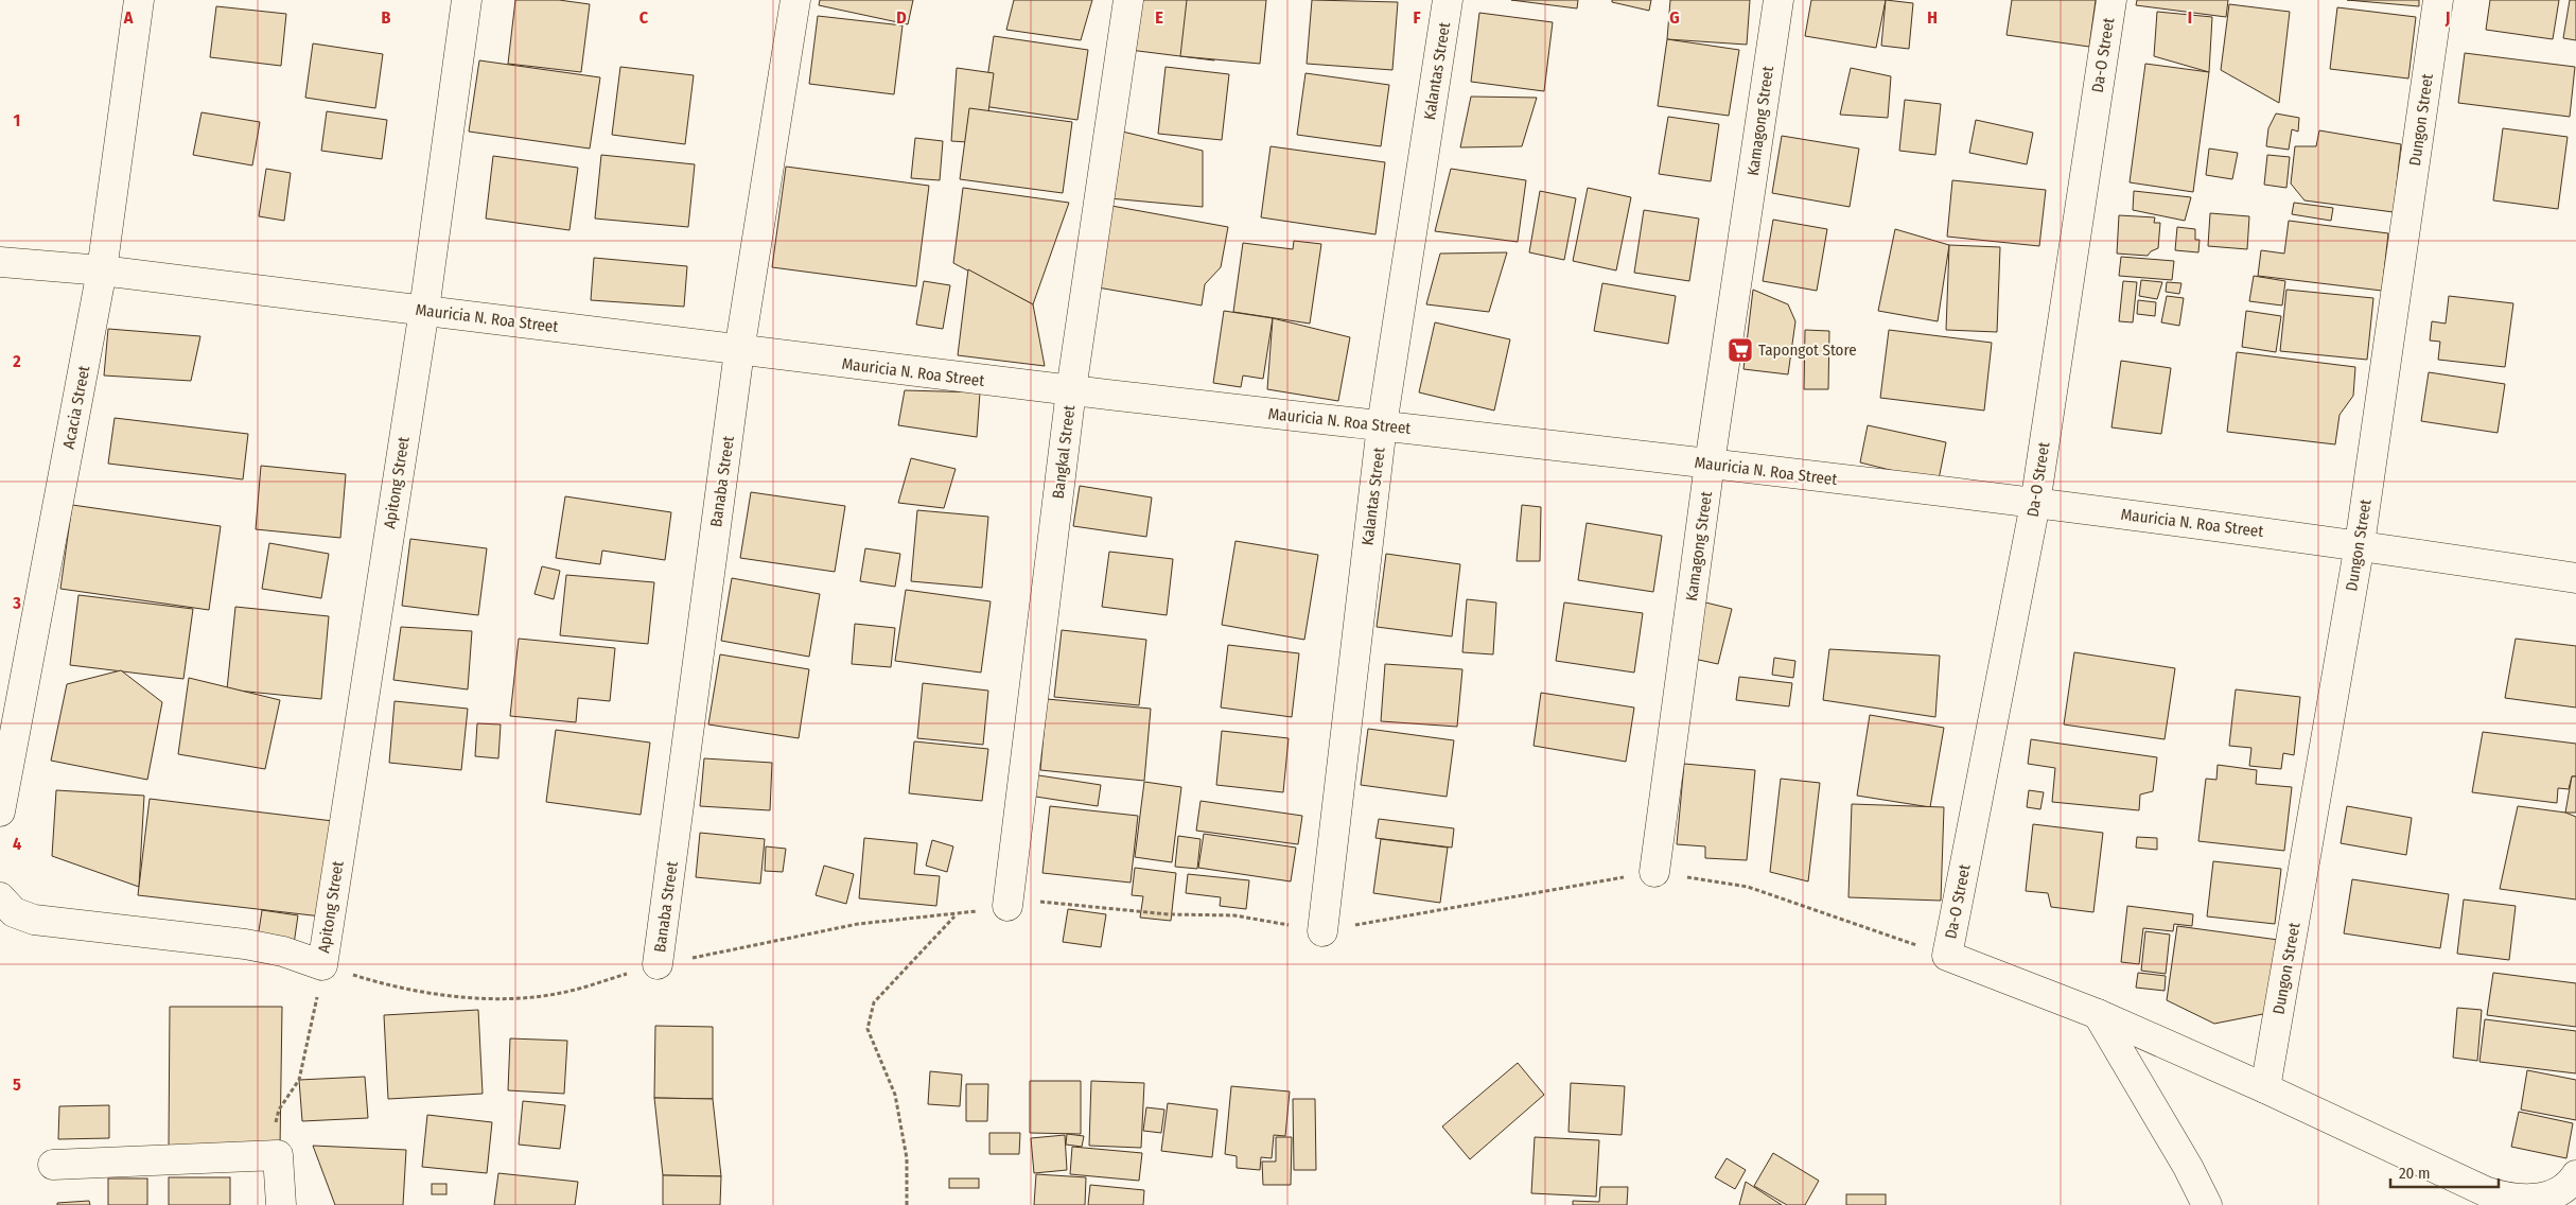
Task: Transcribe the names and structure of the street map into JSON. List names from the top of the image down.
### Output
{
  "streets": {
    "street": [
      "Da-O Street",
      "Kalantas Street",
      "Dungon Street",
      "Kamagong Street",
      "Mauricia N. Roa Street",
      "Acacia Street",
      "Bangkal Street",
      "Banaba Street",
      "Apitong Street"
    ]
  },
  "crossings": [
    ["Da-O Street", "Mauricia N. Roa Street"],
    ["Kalantas Street", "Mauricia N. Roa Street"],
    ["Dungon Street", "Mauricia N. Roa Street"],
    ["Kamagong Street", "Mauricia N. Roa Street"],
    ["Mauricia N. Roa Street", "Acacia Street"],
    ["Mauricia N. Roa Street", "Bangkal Street"],
    ["Mauricia N. Roa Street", "Banaba Street"],
    ["Mauricia N. Roa Street", "Apitong Street"]
  ],
  "places": {
    "supermarket": ["Tapongot Store"]
  },
  "scale_bar": "20 m",
  "grid": {
    "columns": [
      "A",
      "B",
      "C",
      "D",
      "E",
      "F",
      "G",
      "H",
      "I",
      "J"
    ],
    "rows": [
      "1",
      "2",
      "3",
      "4",
      "5"
    ]
  }
}
